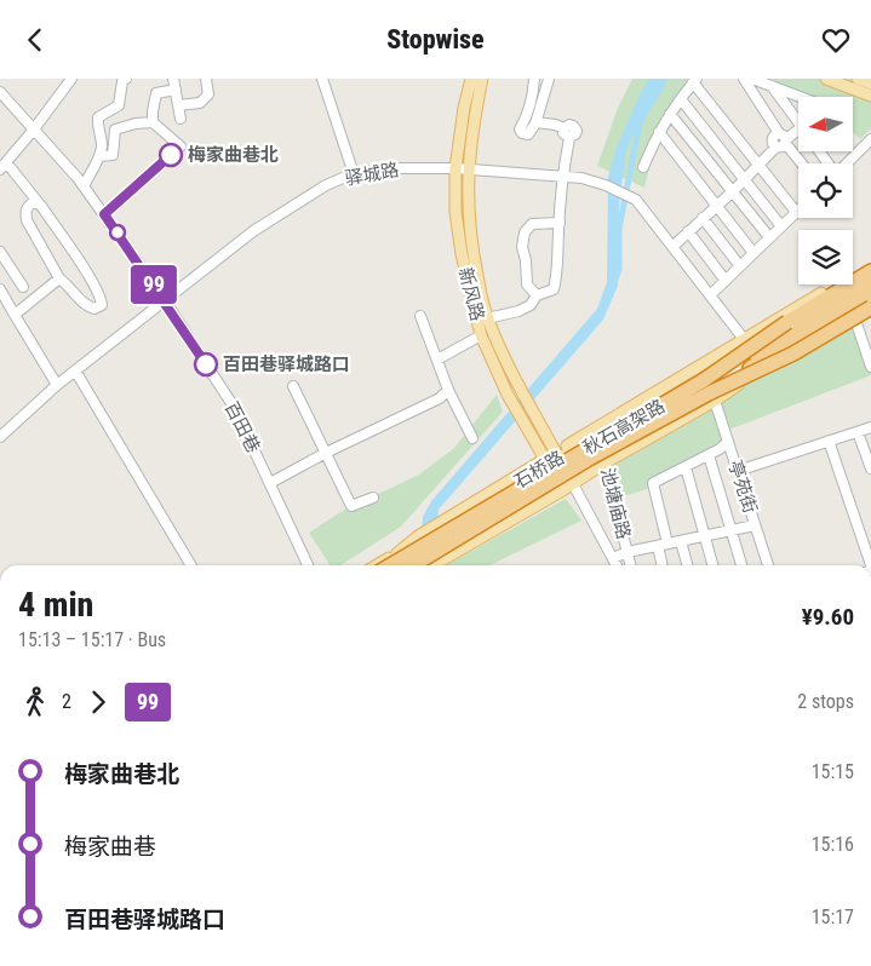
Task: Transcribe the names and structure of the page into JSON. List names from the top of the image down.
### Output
{
  "streets": {
    "highway": ["秋石高架路"],
    "main road": ["新风路", "石桥路"],
    "street": [
      "驿城路",
      "百田巷",
      "亭苑街",
      "池塘庙路"
    ]
  },
  "crossings": [
    ["驿城路", "新风路"],
    ["驿城路", "百田巷"],
    ["驿城路", "石桥路"],
    ["新风路", "石桥路"],
    ["秋石高架路", "石桥路"],
    ["秋石高架路", "亭苑街"],
    ["石桥路", "亭苑街"],
    ["石桥路", "池塘庙路"]
  ],
  "places": ["梅家曲巷北", "百田巷驿城路口"],
  "lines": ["bus line 99"],
  "north": "left",
  "page": {
    "header": "Stopwise",
    "on_map": "99",
    "heading": ["4 min", "15:13 – 15:17 · Bus", "¥9.60"],
    "legs": ["2", "99", "2 stops"],
    "list": [
      {
        "name": "梅家曲巷北",
        "value": "15:15"
      },
      {
        "name": "梅家曲巷",
        "value": "15:16"
      },
      {
        "name": "百田巷驿城路口",
        "value": "15:17"
      }
    ]
  }
}
